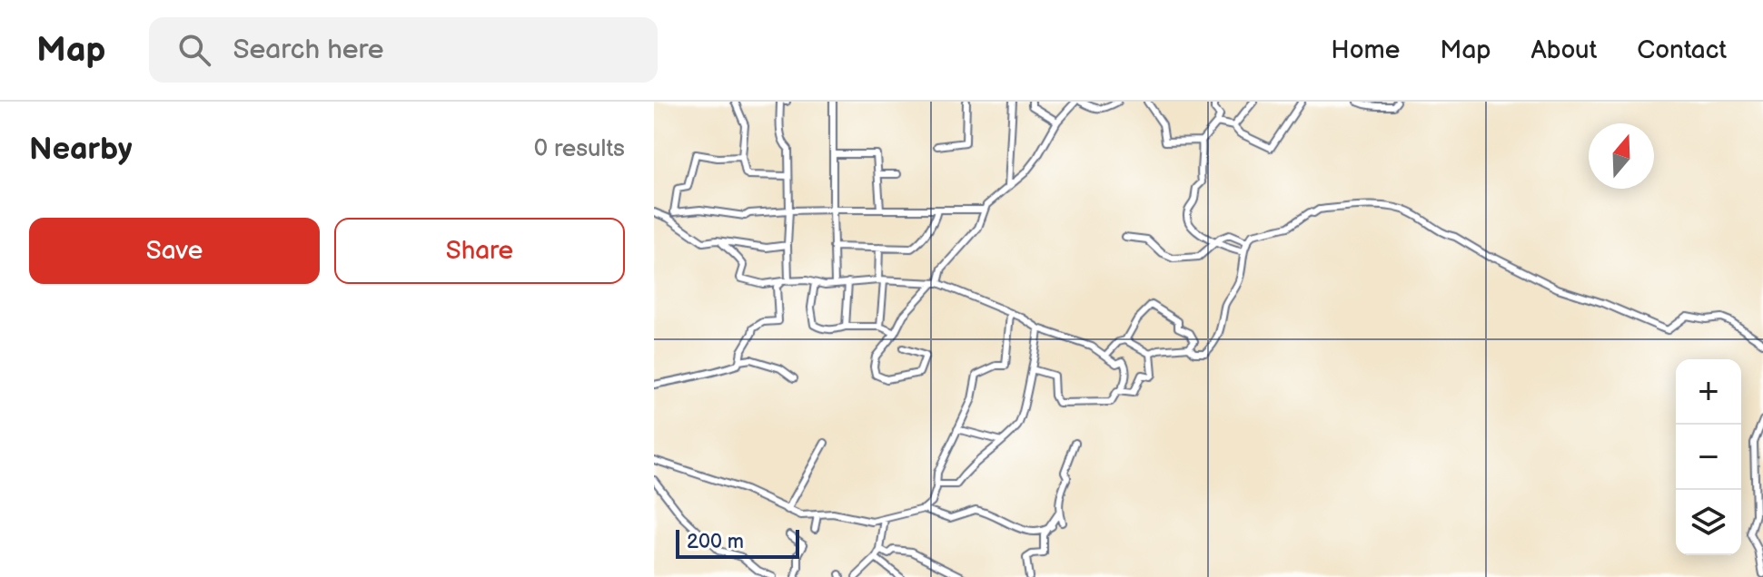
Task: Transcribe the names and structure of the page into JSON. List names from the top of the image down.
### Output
{
  "scale_bar": "200 m",
  "north": "top",
  "page": {
    "header": "Map",
    "search": "Search here",
    "nav": [
      "Home",
      "Map",
      "About",
      "Contact"
    ],
    "heading": ["Nearby", "0 results"],
    "buttons": ["Save", "Share"],
    "map_buttons": ["+", "−"],
    "scale": "200 m"
  }
}
